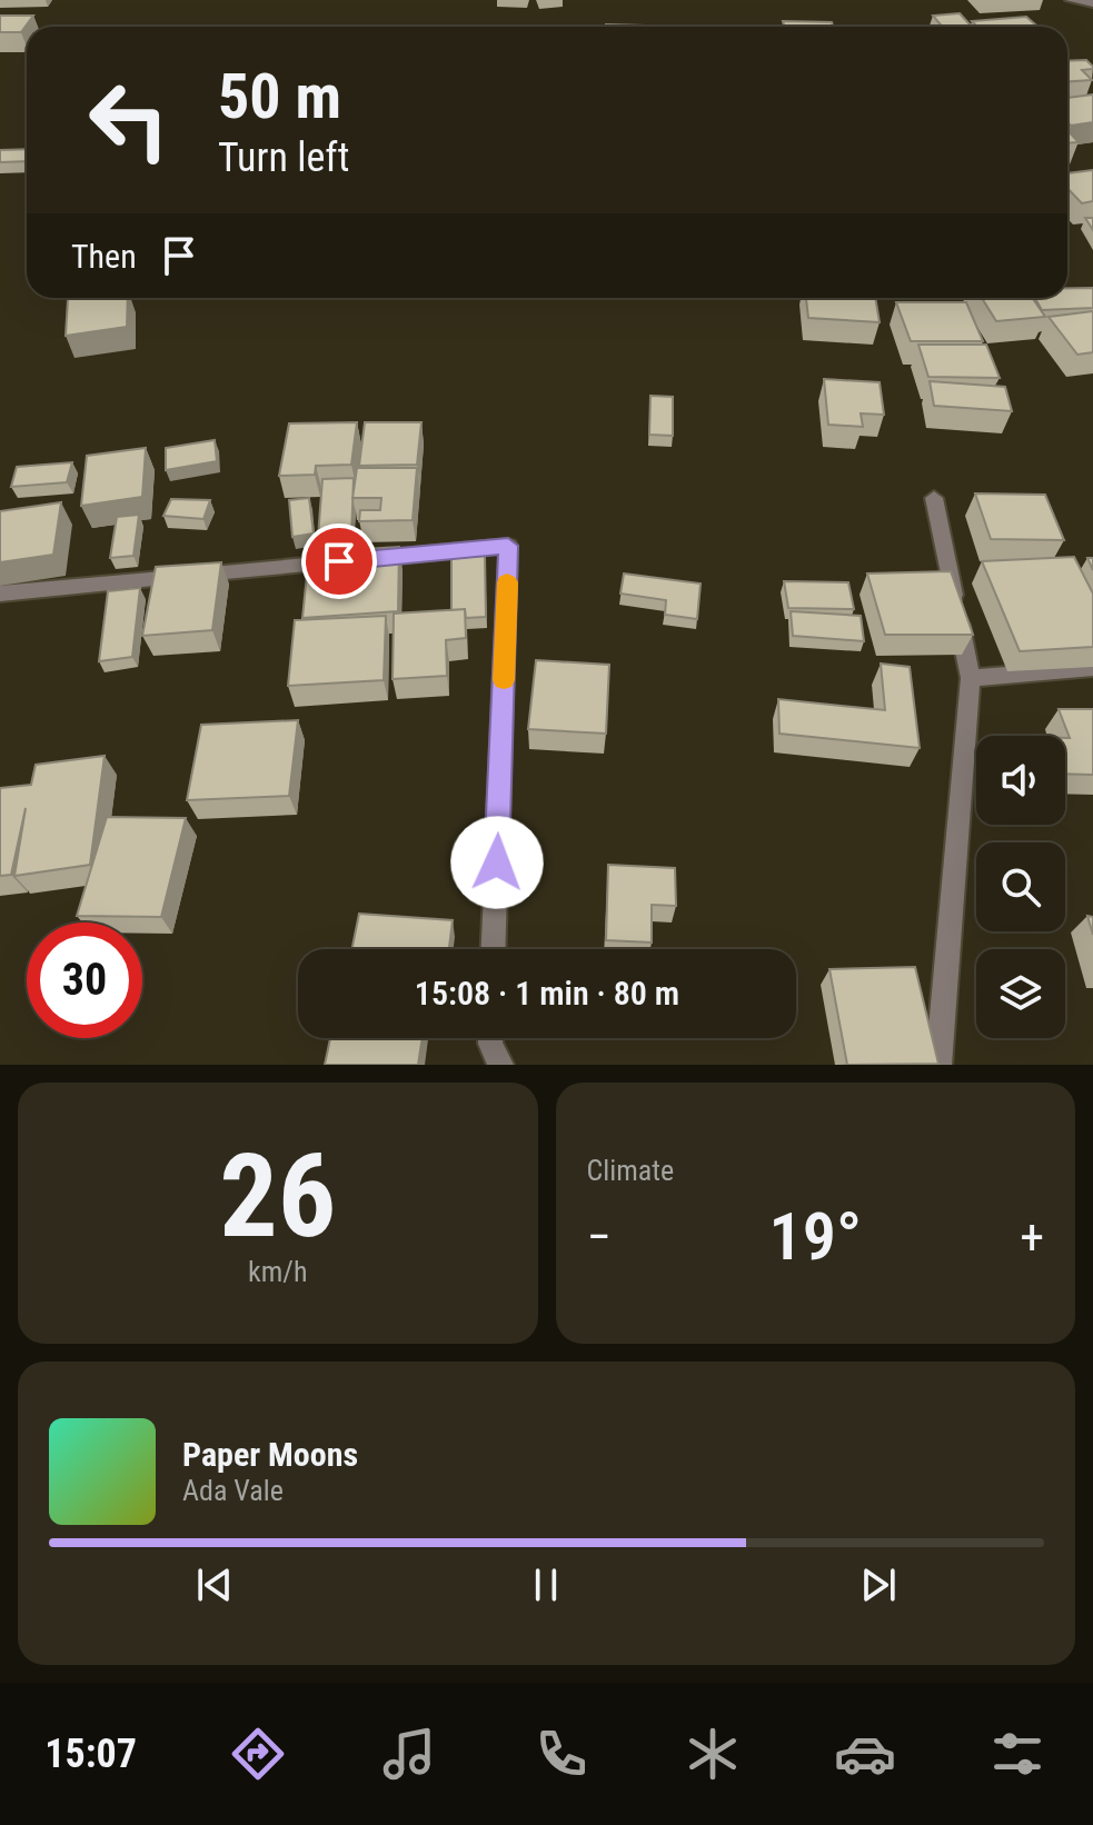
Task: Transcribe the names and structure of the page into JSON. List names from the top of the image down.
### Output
{
  "page": {
    "turn": ["50 m", "Turn left"],
    "then": "Then",
    "limit": "30",
    "trip": "15:08 · 1 min · 80 m",
    "tile": [
      ["26", "km/h"],
      "Climate"
    ],
    "heat": ["−", "19°", "+"],
    "song": ["Paper Moons", "Ada Vale"],
    "tabs": "15:07"
  }
}
